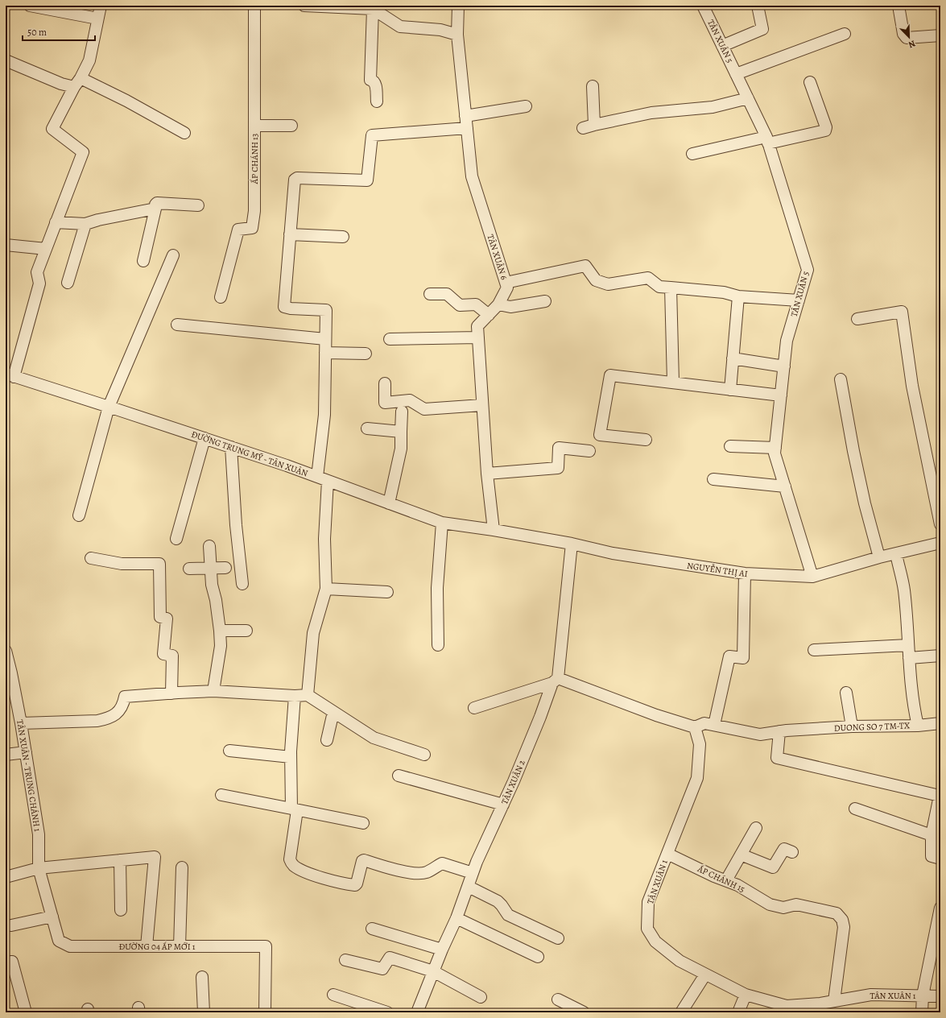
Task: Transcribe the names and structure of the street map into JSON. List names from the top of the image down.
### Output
{
  "streets": {
    "street": [
      "TÂN XUÂN 5",
      "ẤP CHÁNH 13",
      "TÂN XUÂN 6",
      "ĐƯỜNG TRUNG MỸ - TÂN XUÂN",
      "NGUYỄN THỊ AI",
      "DUONG SO 7 TM-TX",
      "TÂN XUÂN - TRUNG CHÁNH 1",
      "TÂN XUÂN 2",
      "ẤP CHÁNH 15",
      "TÂN XUÂN 1",
      "ĐƯỜNG 04 ẤP MỚI 1"
    ]
  },
  "crossings": [
    ["TÂN XUÂN 5", "NGUYỄN THỊ AI"],
    ["TÂN XUÂN 6", "ĐƯỜNG TRUNG MỸ - TÂN XUÂN"],
    ["TÂN XUÂN 6", "NGUYỄN THỊ AI"],
    ["ĐƯỜNG TRUNG MỸ - TÂN XUÂN", "NGUYỄN THỊ AI"],
    ["NGUYỄN THỊ AI", "DUONG SO 7 TM-TX"],
    ["NGUYỄN THỊ AI", "TÂN XUÂN 2"],
    ["DUONG SO 7 TM-TX", "TÂN XUÂN 1"],
    ["TÂN XUÂN - TRUNG CHÁNH 1", "ĐƯỜNG 04 ẤP MỚI 1"],
    ["ẤP CHÁNH 15", "TÂN XUÂN 1"]
  ],
  "scale_bar": "50 m",
  "north": "bottom right"
}
